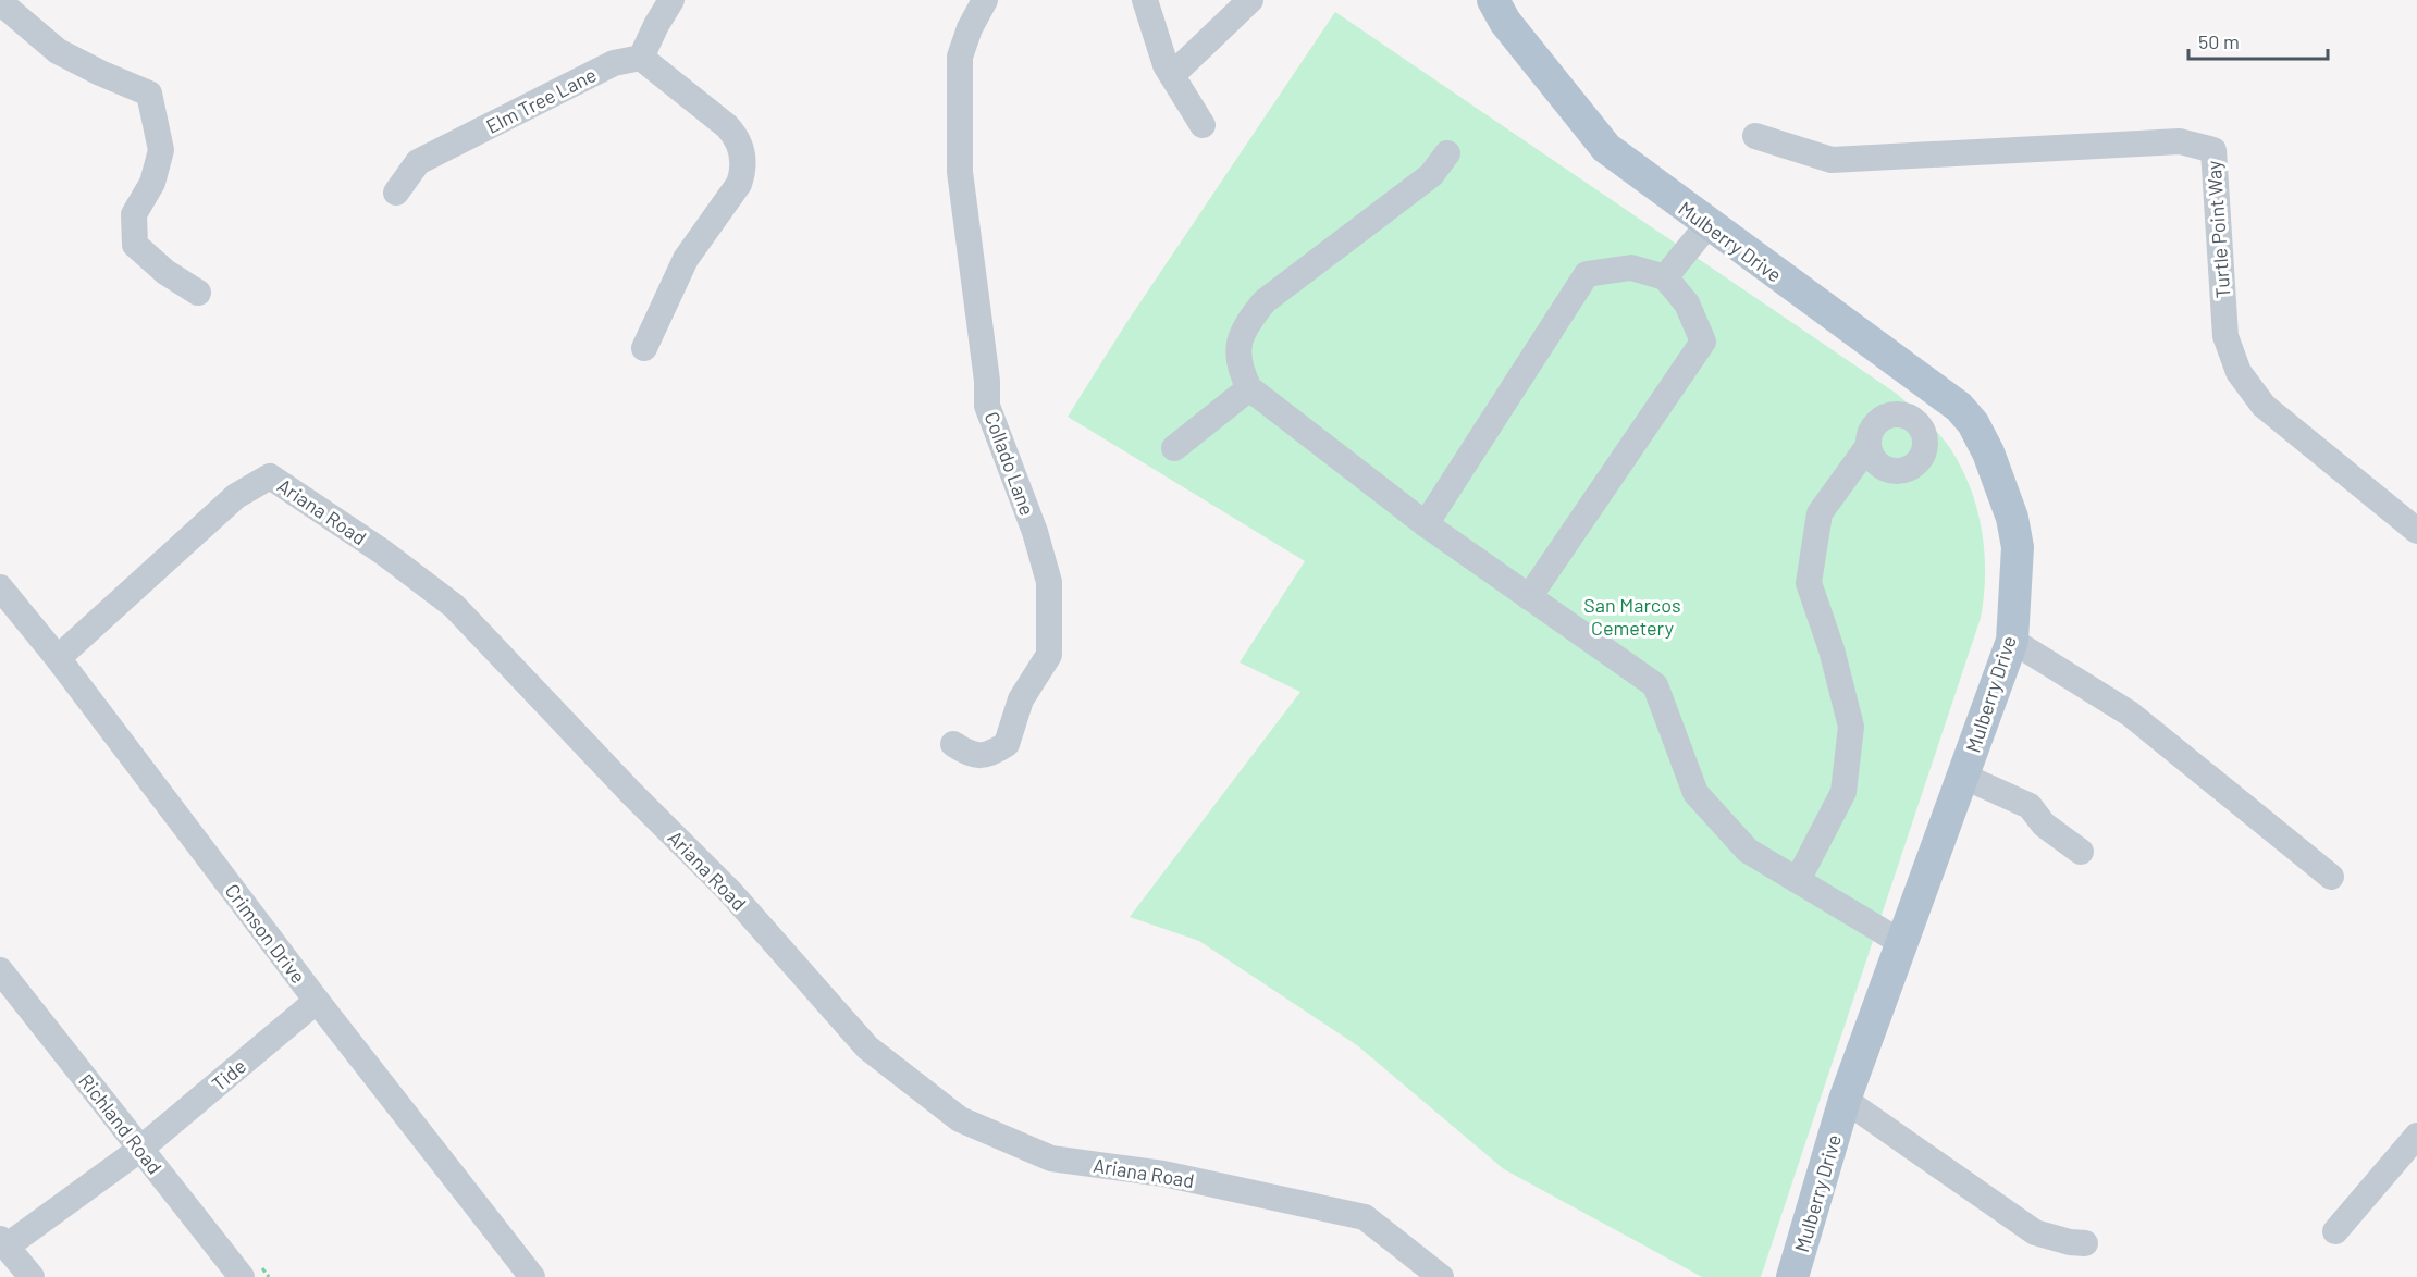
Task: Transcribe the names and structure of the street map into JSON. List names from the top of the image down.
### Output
{
  "streets": {
    "main road": ["Mulberry Drive"],
    "street": [
      "Elm Tree Lane",
      "Turtle Point Way",
      "Collado Lane",
      "Ariana Road",
      "Crimson Drive",
      "Tide",
      "Richland Road"
    ]
  },
  "crossings": [
    ["Ariana Road", "Crimson Drive"],
    ["Crimson Drive", "Tide"],
    ["Tide", "Richland Road"]
  ],
  "parks": ["San Marcos Cemetery"],
  "scale_bar": "50 m"
}
